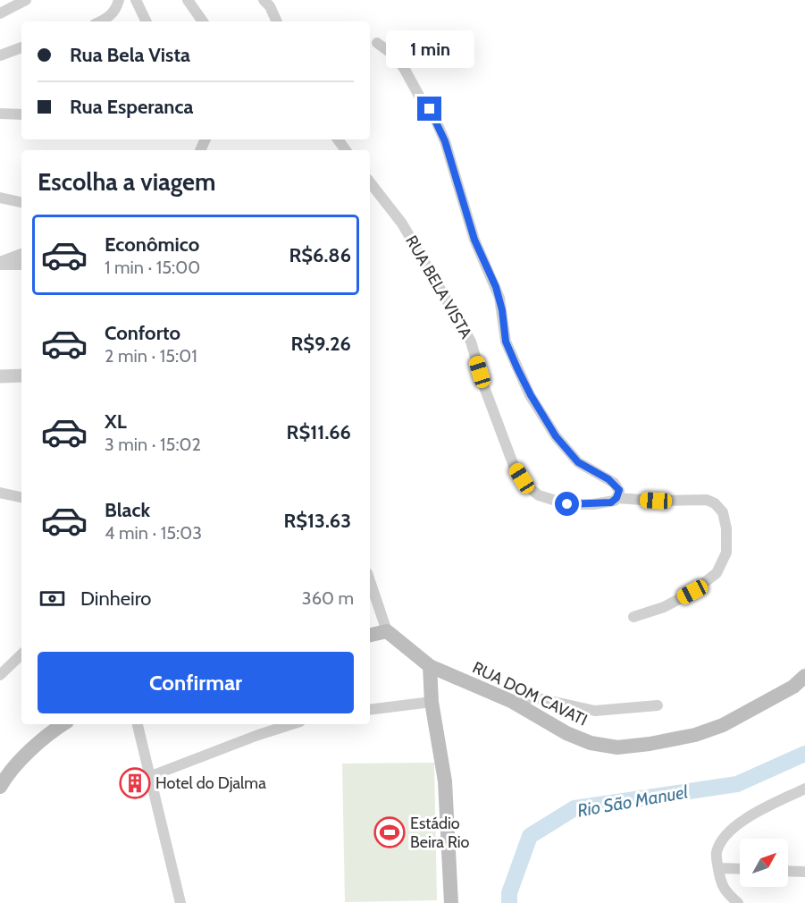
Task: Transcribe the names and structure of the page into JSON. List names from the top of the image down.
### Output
{
  "streets": {
    "main road": ["RUA DOM CAVATI"],
    "street": ["RUA BELA VISTA"]
  },
  "water": ["Rio São Manuel"],
  "places": {
    "building": ["Hotel do Djalma"],
    "sports": ["Estádio Beira Rio"]
  },
  "north": "top right",
  "page": {
    "banner": ["Rua Bela Vista", "Rua Esperanca"],
    "bubble": "1 min",
    "heading": "Escolha a viagem",
    "list": [
      {
        "name": "Econômico",
        "note": "1 min · 15:00",
        "value": "R$6.86"
      },
      {
        "name": "Conforto",
        "note": "2 min · 15:01",
        "value": "R$9.26"
      },
      {
        "name": "XL",
        "note": "3 min · 15:02",
        "value": "R$11.66"
      },
      {
        "name": "Black",
        "note": "4 min · 15:03",
        "value": "R$13.63"
      }
    ],
    "pay": ["Dinheiro", "360 m"],
    "buttons": "Confirmar"
  }
}
